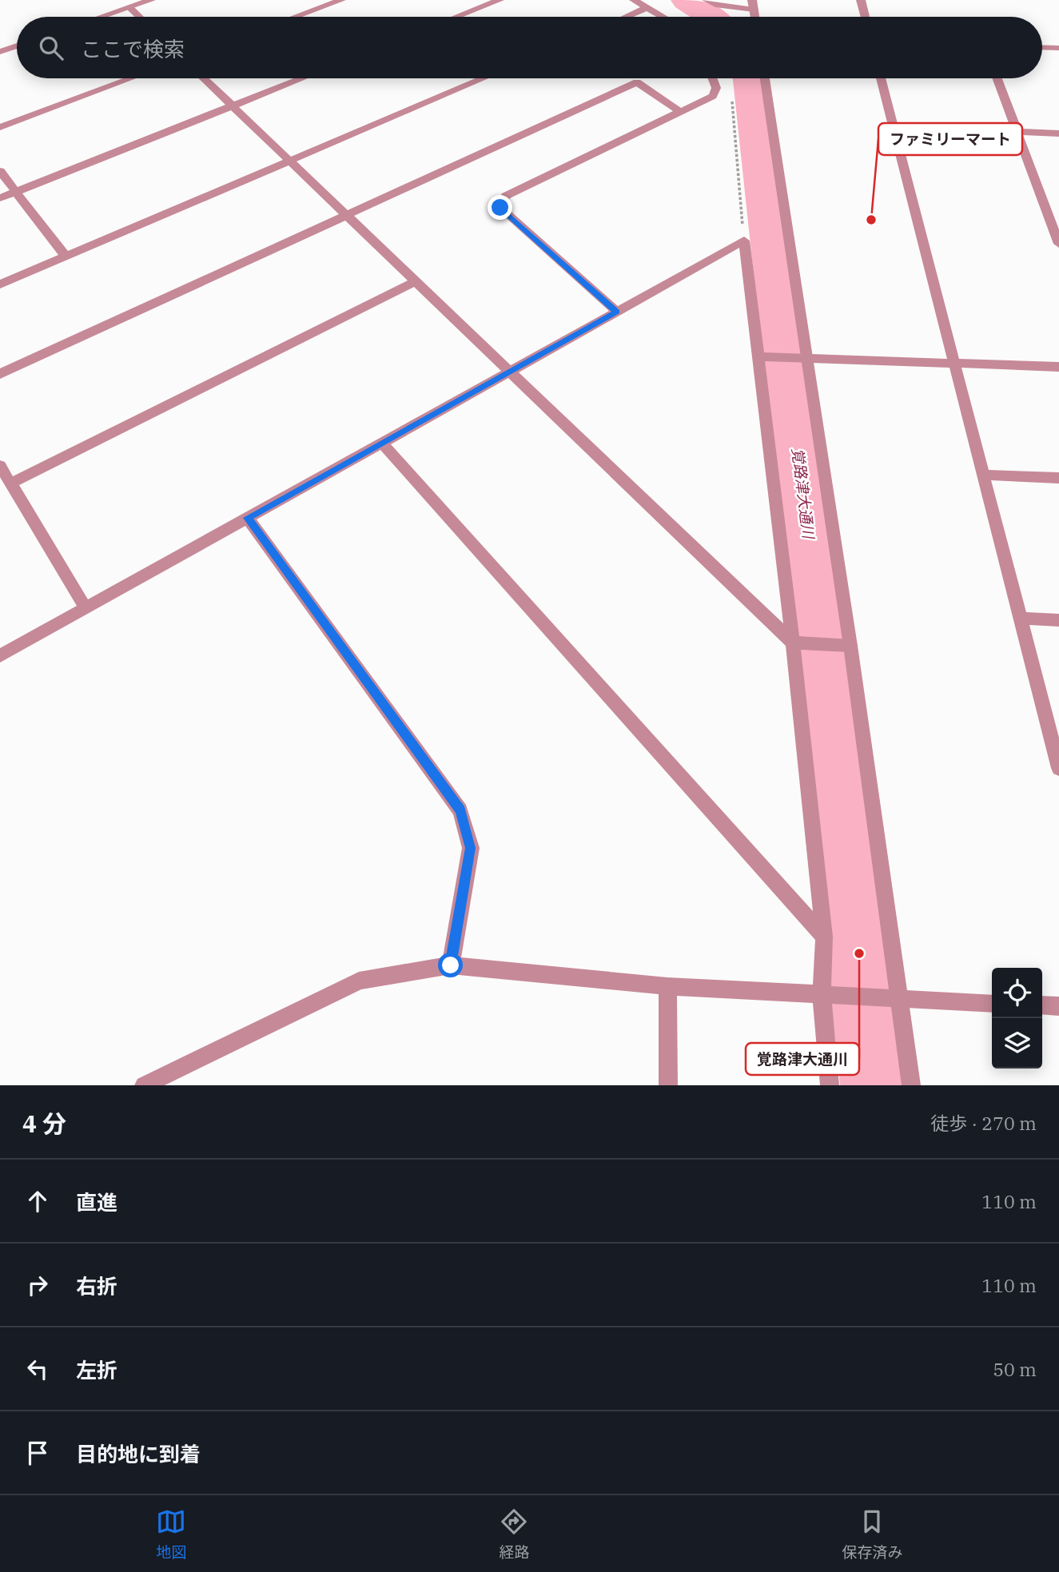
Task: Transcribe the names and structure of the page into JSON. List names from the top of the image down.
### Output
{
  "water": ["覚路津大通川"],
  "places": ["ファミリーマート", "覚路津大通川"],
  "page": {
    "search": "ここで検索",
    "heading": ["4 分", "徒歩 · 270 m"],
    "list": [
      ["直進", "110 m"],
      ["右折", "110 m"],
      ["左折", "50 m"],
      "目的地に到着"
    ],
    "nav": ["地図", "経路", "保存済み"]
  }
}
